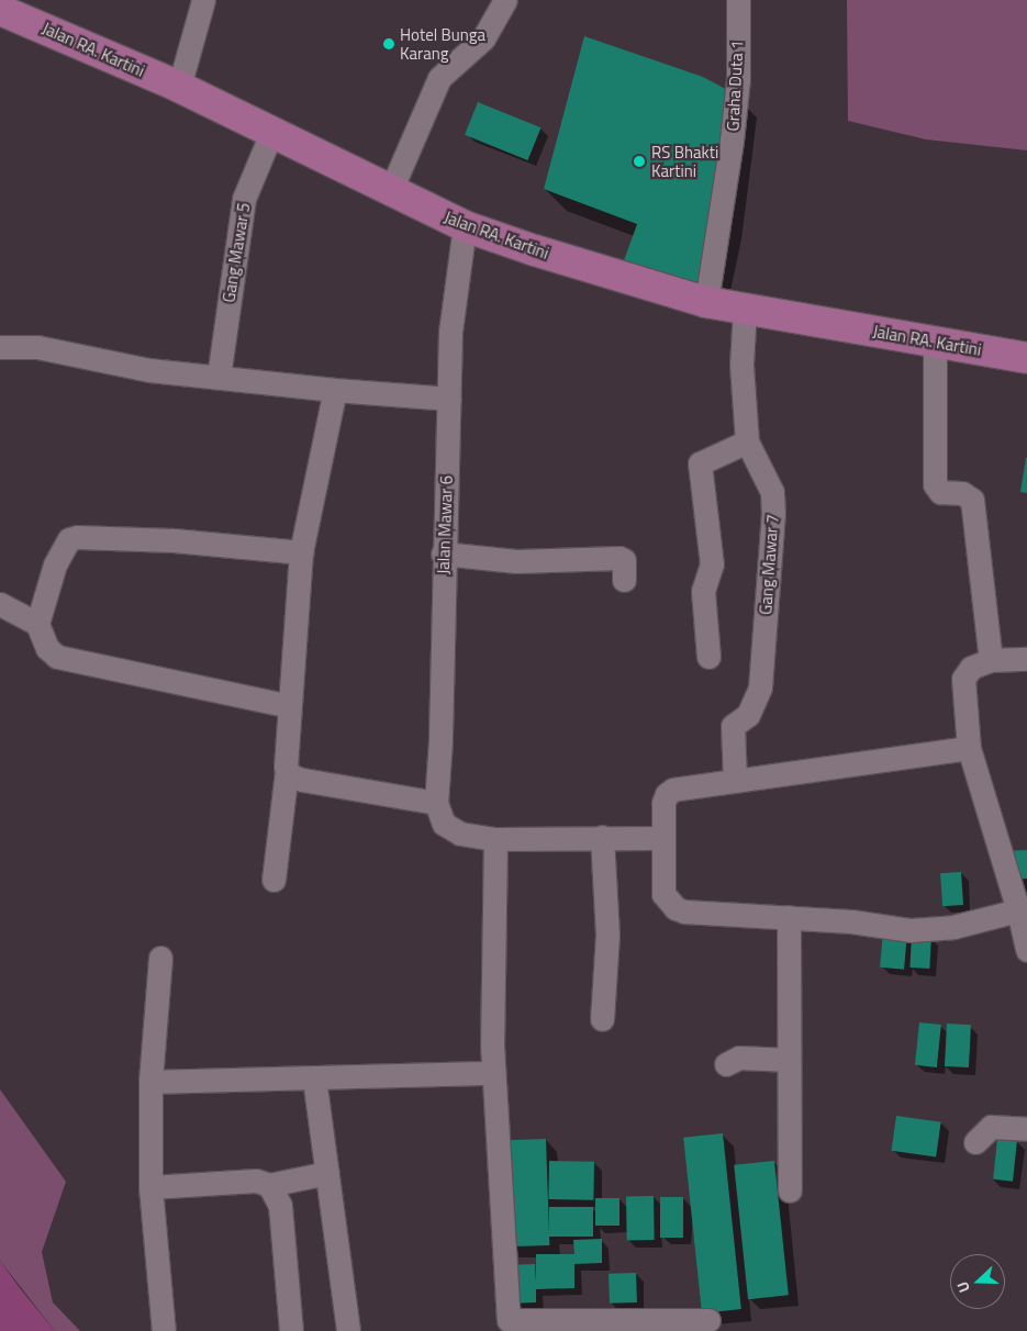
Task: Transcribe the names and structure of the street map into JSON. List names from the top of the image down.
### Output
{
  "streets": {
    "main road": ["Jalan RA. Kartini"],
    "street": [
      "Graha Duta 1",
      "Gang Mawar 5",
      "Jalan Mawar 6",
      "Gang Mawar 7"
    ]
  },
  "crossings": [
    ["Jalan RA. Kartini", "Graha Duta 1"],
    ["Jalan RA. Kartini", "Gang Mawar 5"],
    ["Jalan RA. Kartini", "Jalan Mawar 6"],
    ["Jalan RA. Kartini", "Gang Mawar 7"]
  ],
  "places": ["Hotel Bunga Karang", "RS Bhakti Kartini"],
  "north": "left"
}
